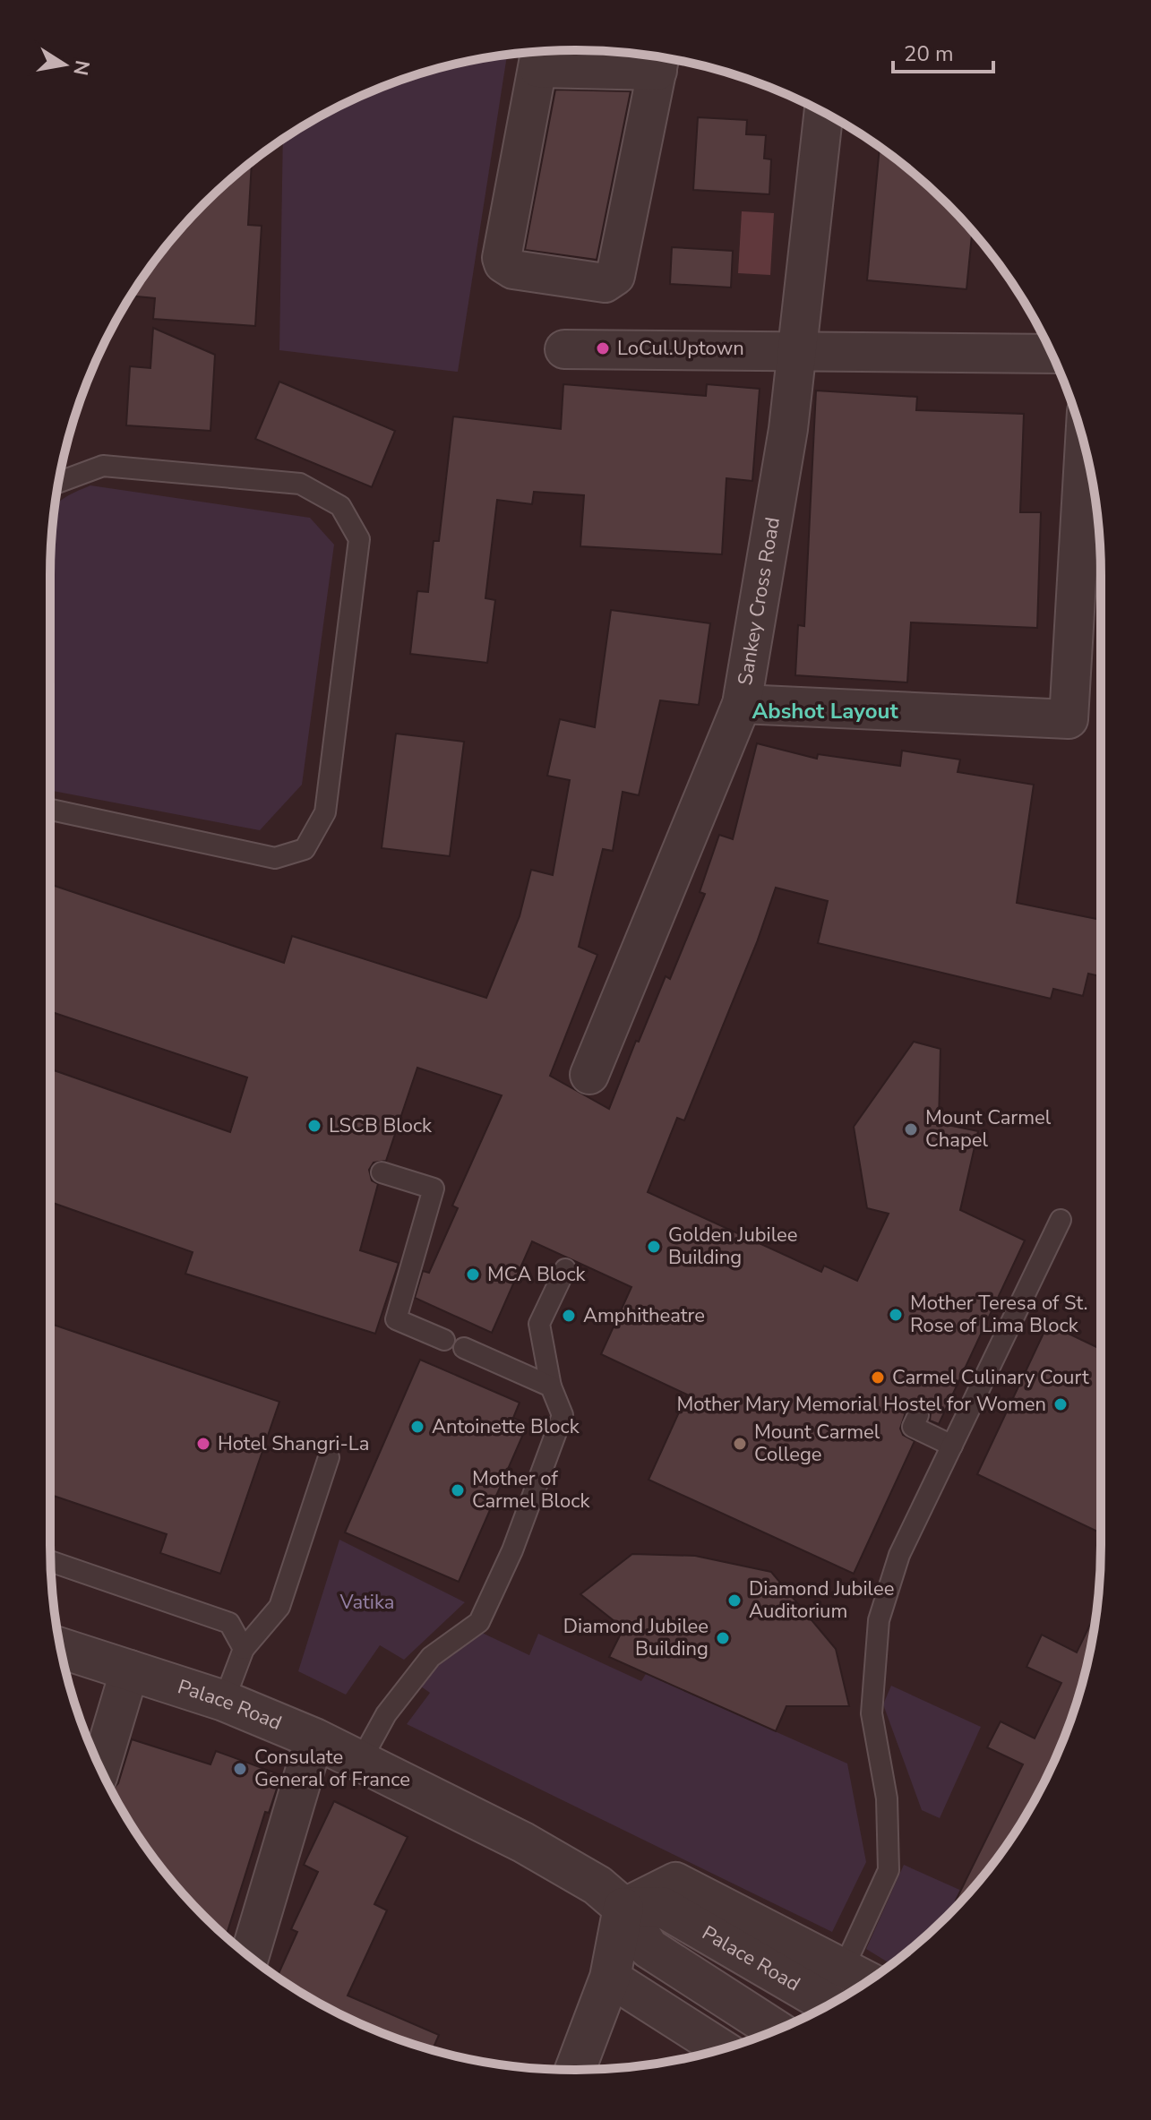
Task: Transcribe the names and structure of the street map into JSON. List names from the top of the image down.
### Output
{
  "streets": {
    "street": ["Sankey Cross Road", "Palace Road"]
  },
  "districts": ["Abshot Layout"],
  "parks": ["Vatika"],
  "places": [
    "LoCul.Uptown",
    "LSCB Block",
    "Mount Carmel Chapel",
    "Golden Jubilee Building",
    "MCA Block",
    "Mother Teresa of St. Rose of Lima Block",
    "Amphitheatre",
    "Carmel Culinary Court",
    "Mother Mary Memorial Hostel for Women",
    "Antoinette Block",
    "Hotel Shangri-La",
    "Mount Carmel College",
    "Mother of Carmel Block",
    "Diamond Jubilee Auditorium",
    "Diamond Jubilee Building",
    "Consulate General of France"
  ],
  "scale_bar": "20 m",
  "north": "right"
}
